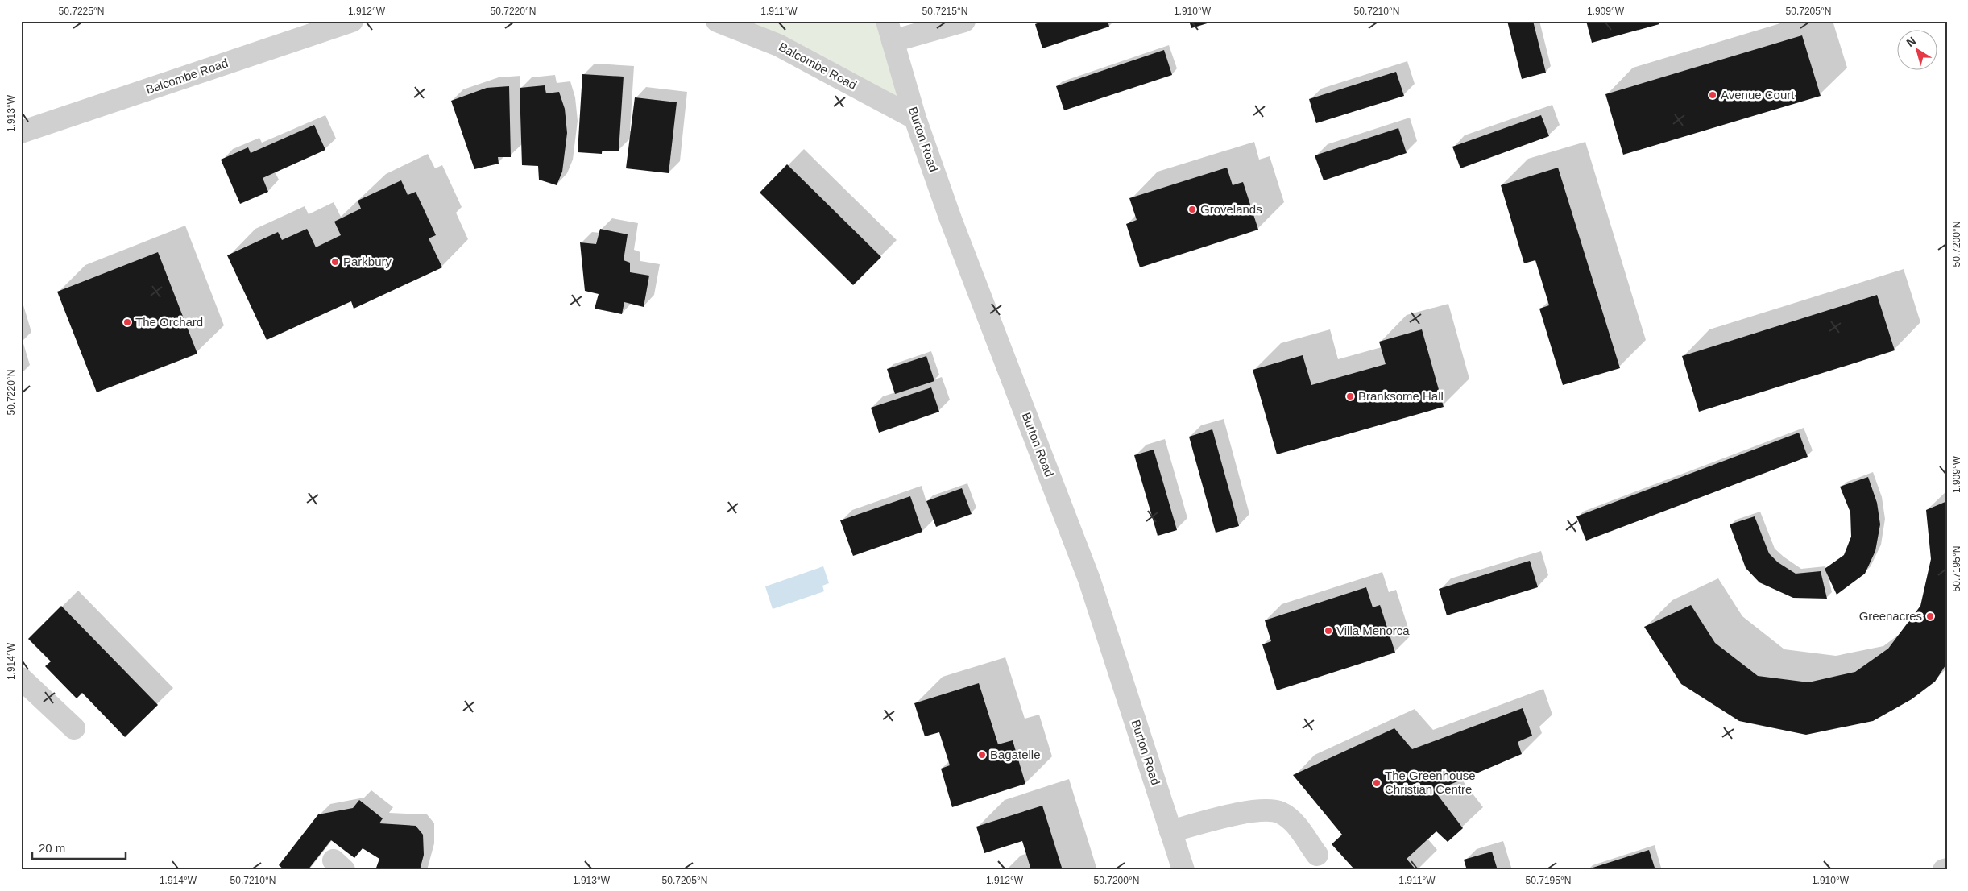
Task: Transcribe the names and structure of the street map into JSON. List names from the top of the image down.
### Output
{
  "streets": {
    "street": ["Balcombe Road", "Burton Road"]
  },
  "crossings": [
    ["Balcombe Road", "Burton Road"]
  ],
  "places": [
    "Avenue Court",
    "Grovelands",
    "Parkbury",
    "The Orchard",
    "Branksome Hall",
    "Greenacres",
    "Villa Menorca",
    "Bagatelle",
    "The Greenhouse Christian Centre"
  ],
  "scale_bar": "20 m",
  "north": "top left",
  "coordinates": [
    "50.7225°N",
    "1.912°W",
    "50.7220°N",
    "1.911°W",
    "50.7215°N",
    "1.910°W",
    "50.7210°N",
    "1.909°W",
    "50.7205°N",
    "1.913°W",
    "50.7200°N",
    "50.7195°N",
    "1.914°W"
  ]
}
